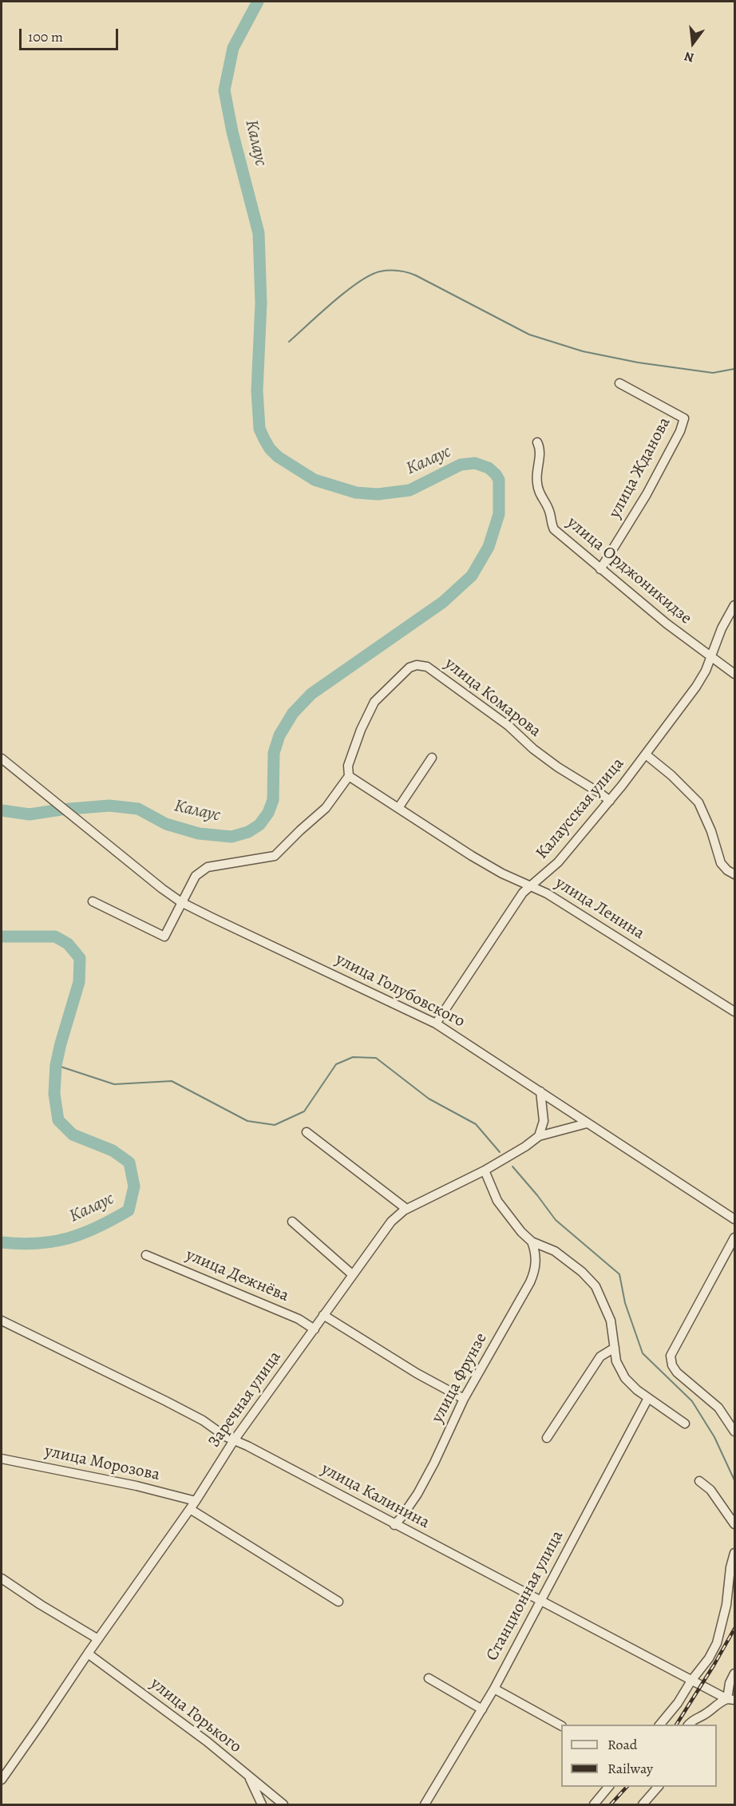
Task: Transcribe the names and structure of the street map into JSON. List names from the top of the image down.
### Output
{
  "streets": {
    "street": [
      "улица Жданова",
      "улица Орджоникидзе",
      "улица Комарова",
      "Калаусская улица",
      "улица Ленина",
      "улица Голубовского",
      "улица Дежнёва",
      "улица Фрунзе",
      "Заречная улица",
      "улица Морозова",
      "улица Калинина",
      "Станционная улица",
      "улица Горького"
    ]
  },
  "crossings": [
    ["улица Жданова", "улица Орджоникидзе"],
    ["улица Орджоникидзе", "Калаусская улица"],
    ["улица Комарова", "Калаусская улица"],
    ["улица Комарова", "улица Ленина"],
    ["улица Комарова", "улица Голубовского"],
    ["Калаусская улица", "улица Ленина"],
    ["Калаусская улица", "улица Голубовского"],
    ["улица Голубовского", "Заречная улица"],
    ["улица Дежнёва", "Заречная улица"],
    ["улица Фрунзе", "улица Калинина"],
    ["Заречная улица", "улица Морозова"],
    ["Заречная улица", "улица Калинина"],
    ["Заречная улица", "улица Горького"],
    ["улица Калинина", "Станционная улица"]
  ],
  "water": ["Калаус"],
  "legend": ["Road", "Railway"],
  "scale_bar": "100 m",
  "north": "bottom"
}
